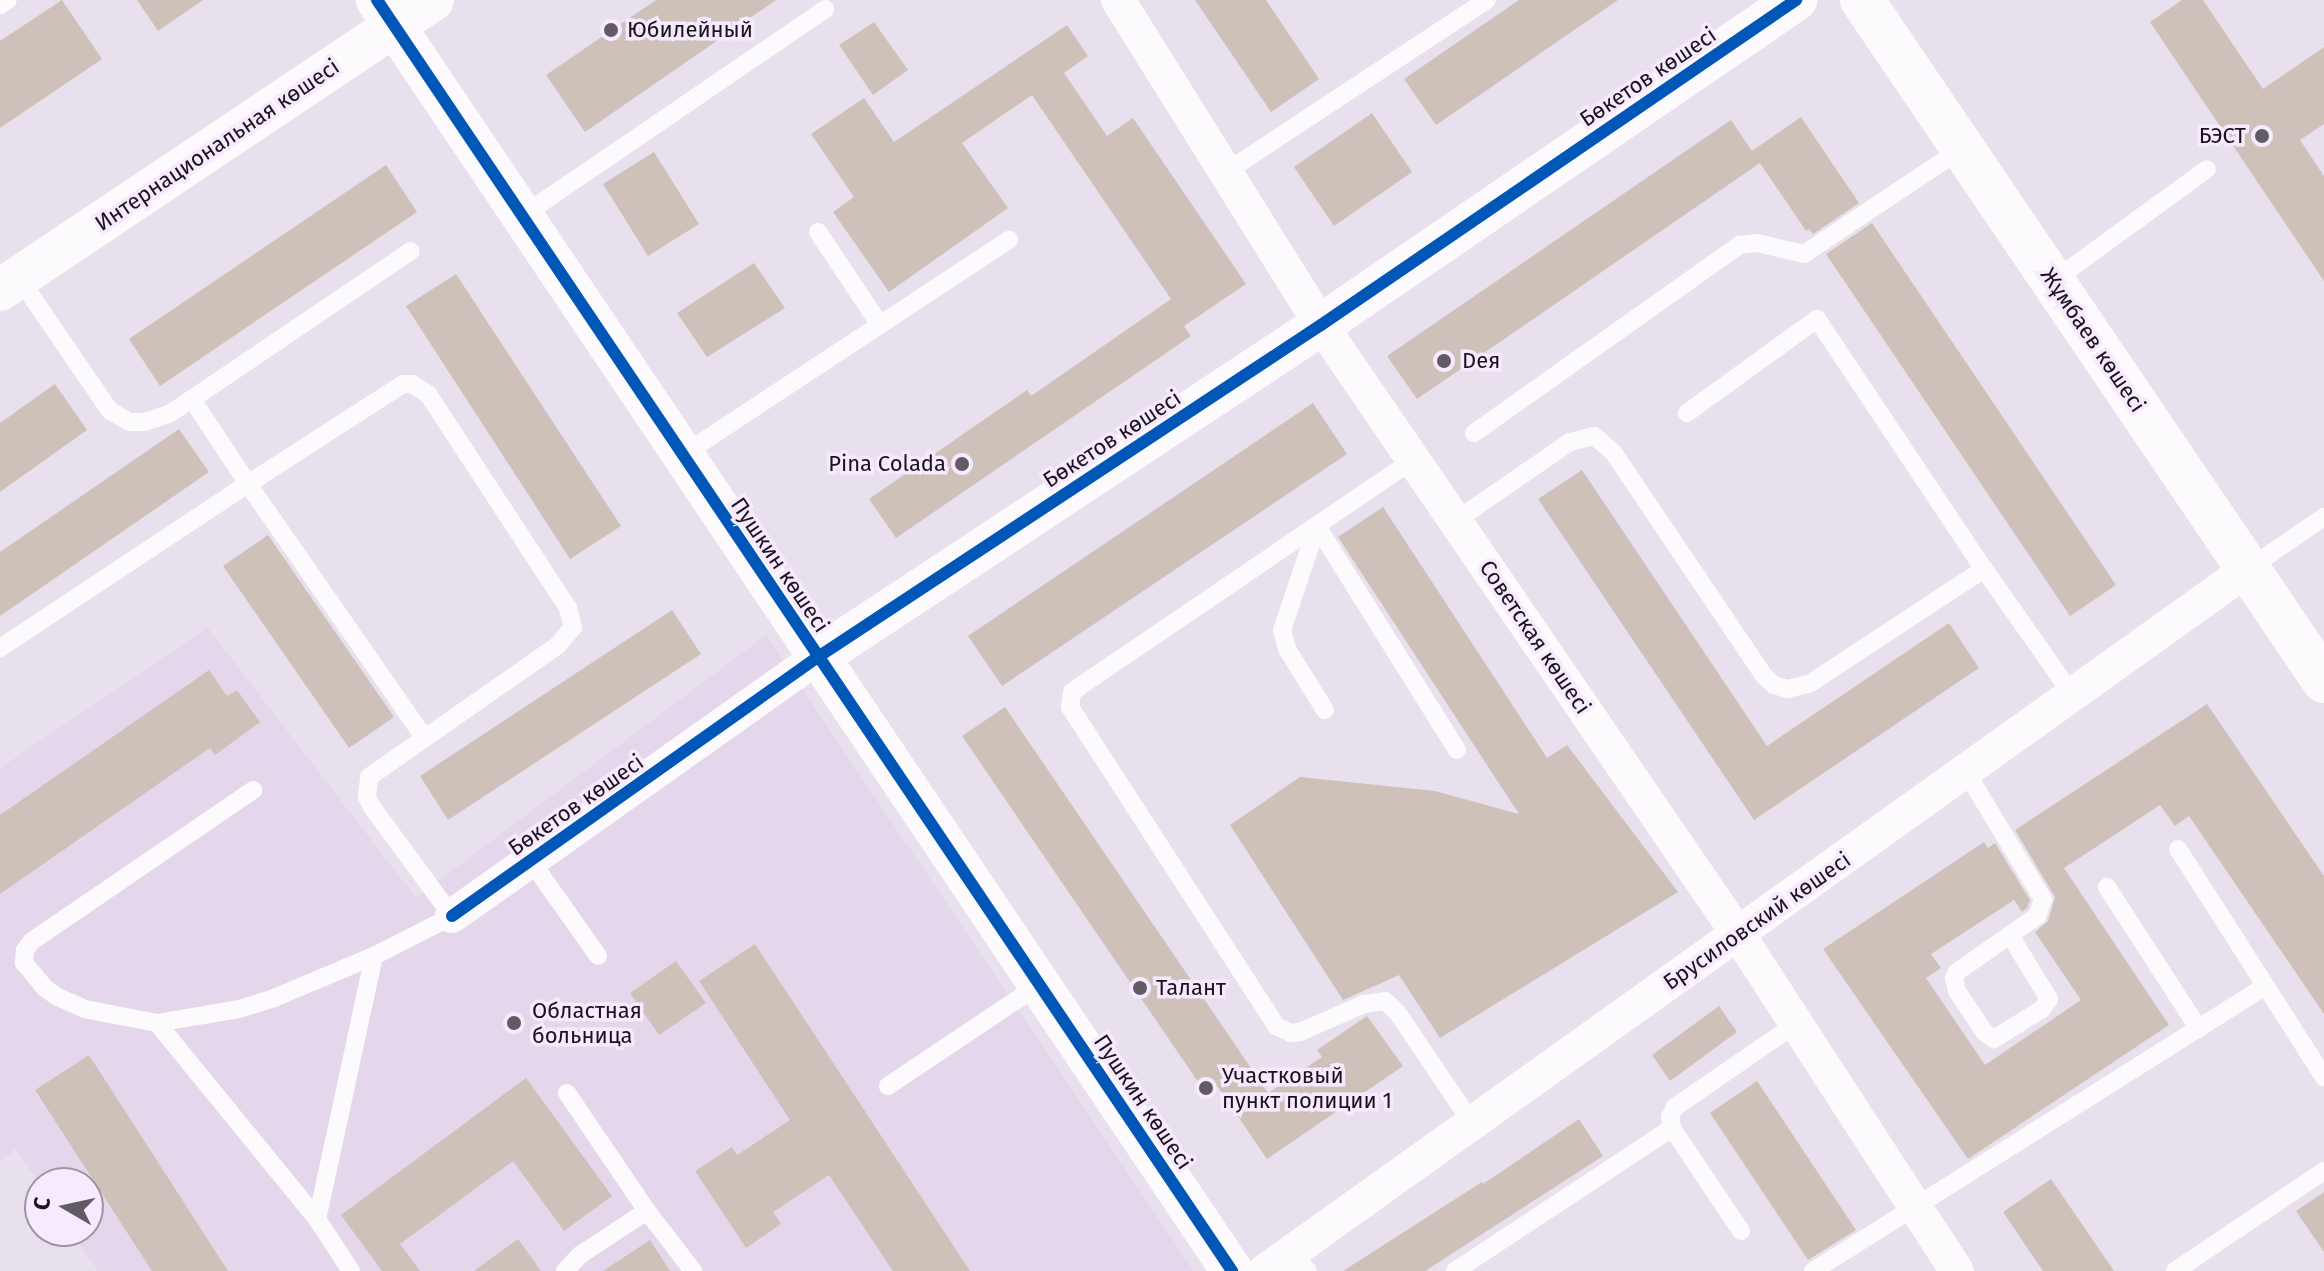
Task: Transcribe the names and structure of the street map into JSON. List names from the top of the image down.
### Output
{
  "streets": {
    "main road": ["Жұмбаев көшесі"],
    "street": [
      "Бөкетов көшесі",
      "Интернациональная көшесі",
      "Пушкин көшесі",
      "Советская көшесі",
      "Брусиловский көшесі"
    ]
  },
  "crossings": [
    ["Бөкетов көшесі", "Пушкин көшесі"],
    ["Бөкетов көшесі", "Советская көшесі"],
    ["Интернациональная көшесі", "Пушкин көшесі"],
    ["Жұмбаев көшесі", "Брусиловский көшесі"],
    ["Советская көшесі", "Брусиловский көшесі"]
  ],
  "places": [
    "Юбилейный",
    "БЭСТ",
    "Deя",
    "Pina Colada",
    "Талант",
    "Областная больница",
    "Участковый пункт полиции 1"
  ],
  "north": "left"
}
